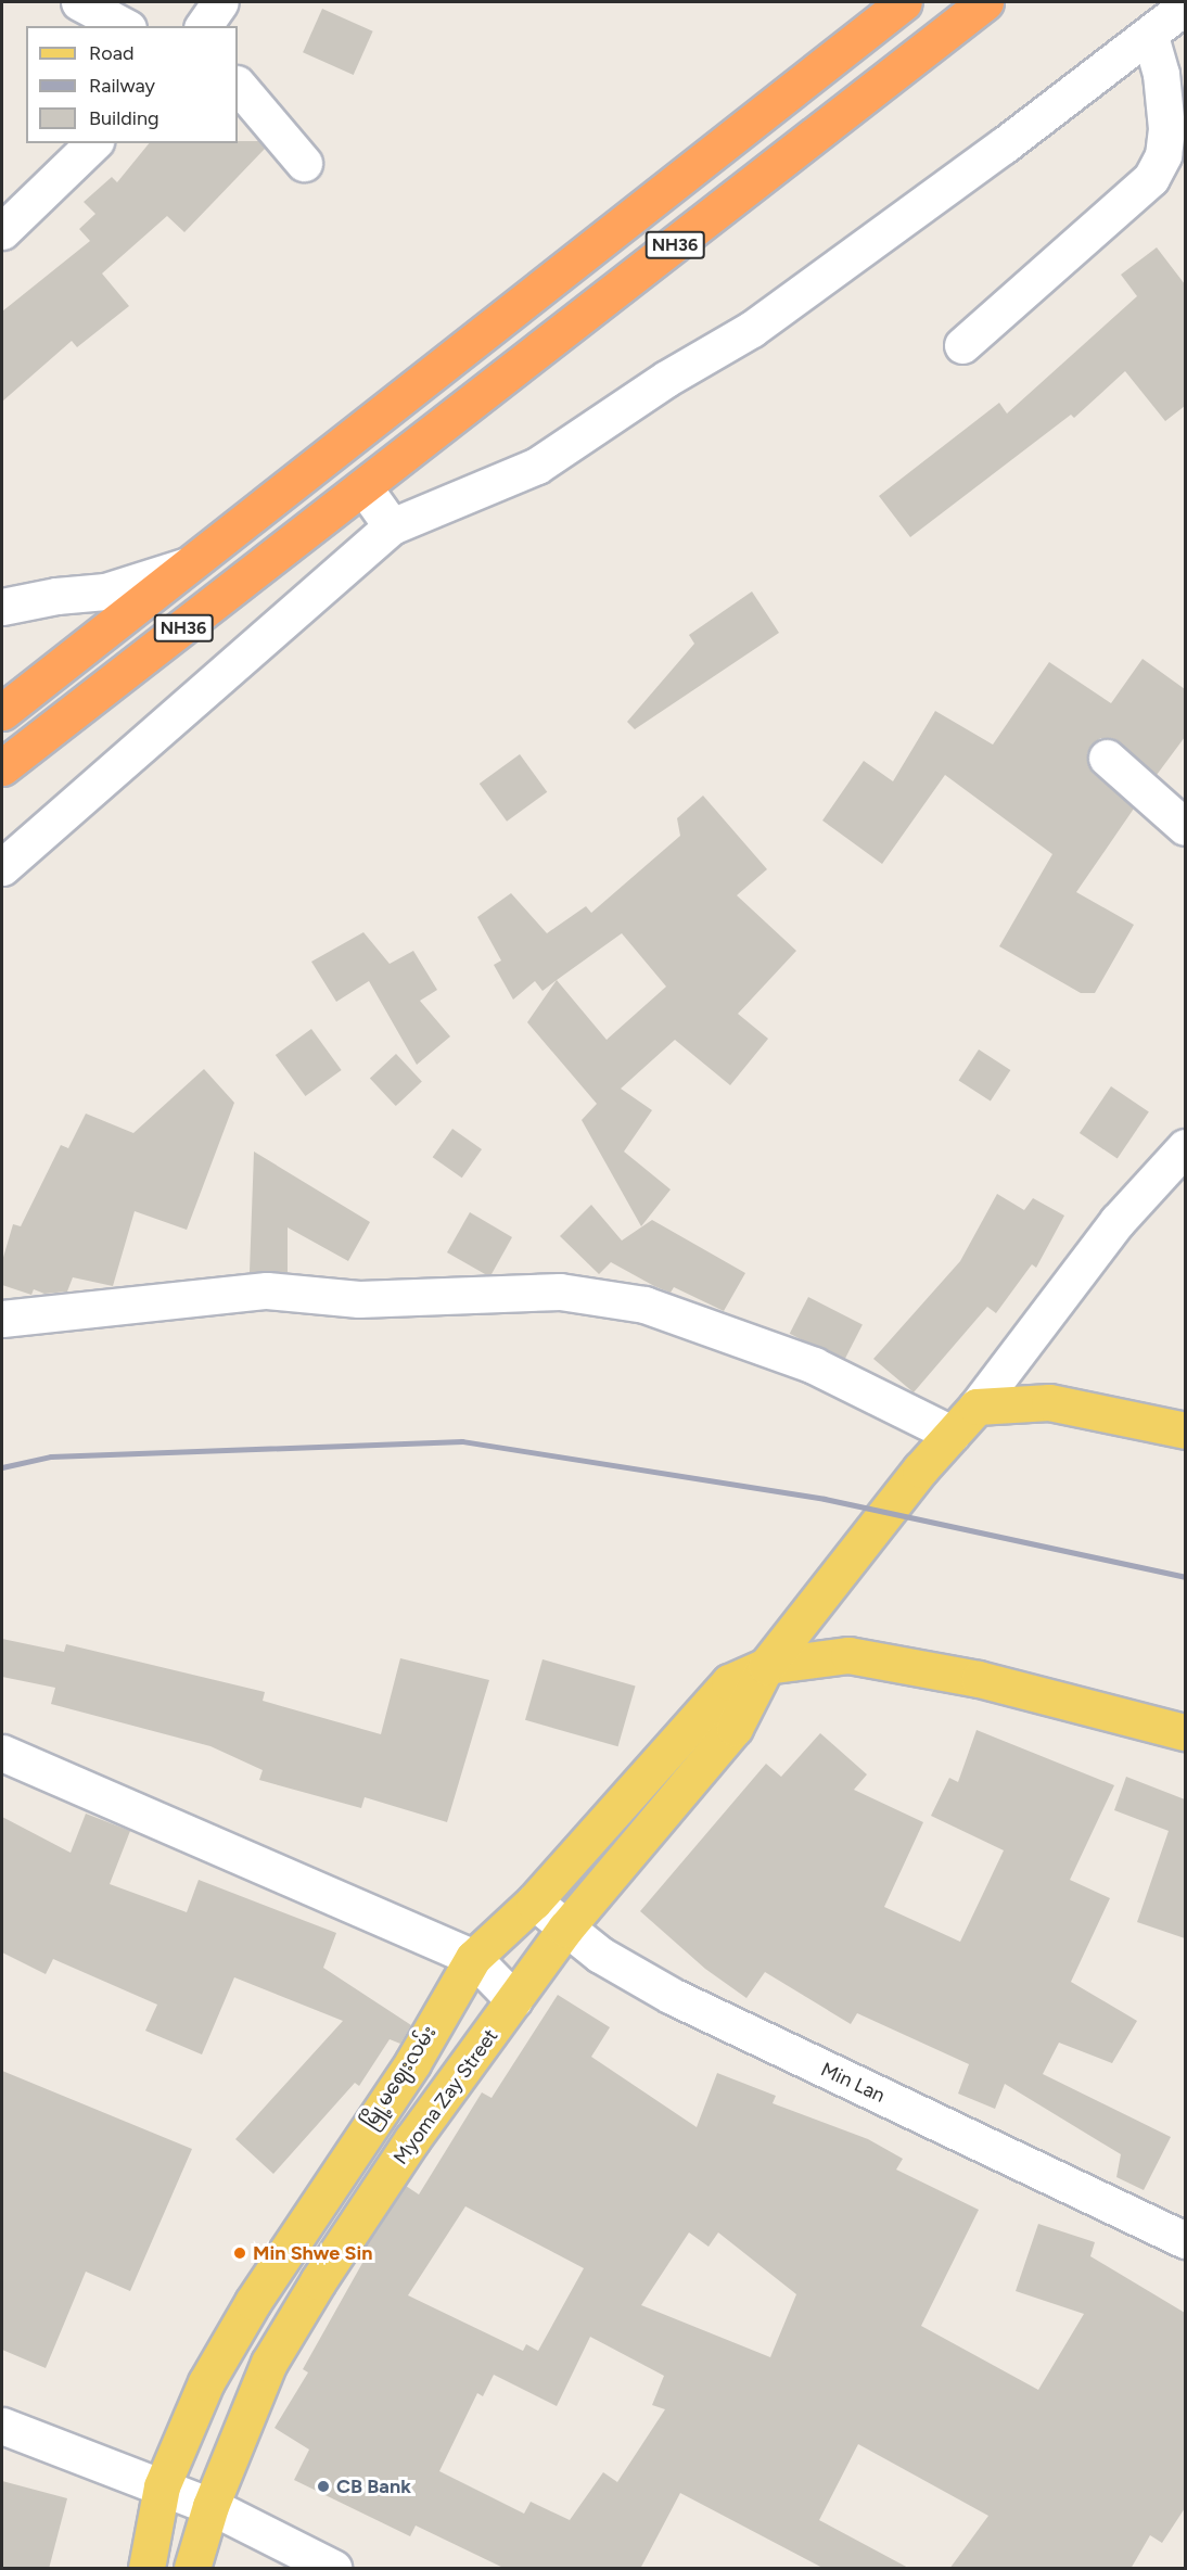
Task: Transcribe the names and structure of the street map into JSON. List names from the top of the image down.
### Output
{
  "streets": {
    "highway": ["NH36"],
    "main road": ["မြို့မဈေးလမ်း", "Myoma Zay Street"],
    "street": ["Min Lan"]
  },
  "crossings": [
    ["မြို့မဈေးလမ်း", "Min Lan"],
    ["မြို့မဈေးလမ်း", "Myoma Zay Street"],
    ["Min Lan", "Myoma Zay Street"]
  ],
  "places": ["Min Shwe Sin", "CB Bank"],
  "legend": ["Road", "Railway", "Building"]
}
